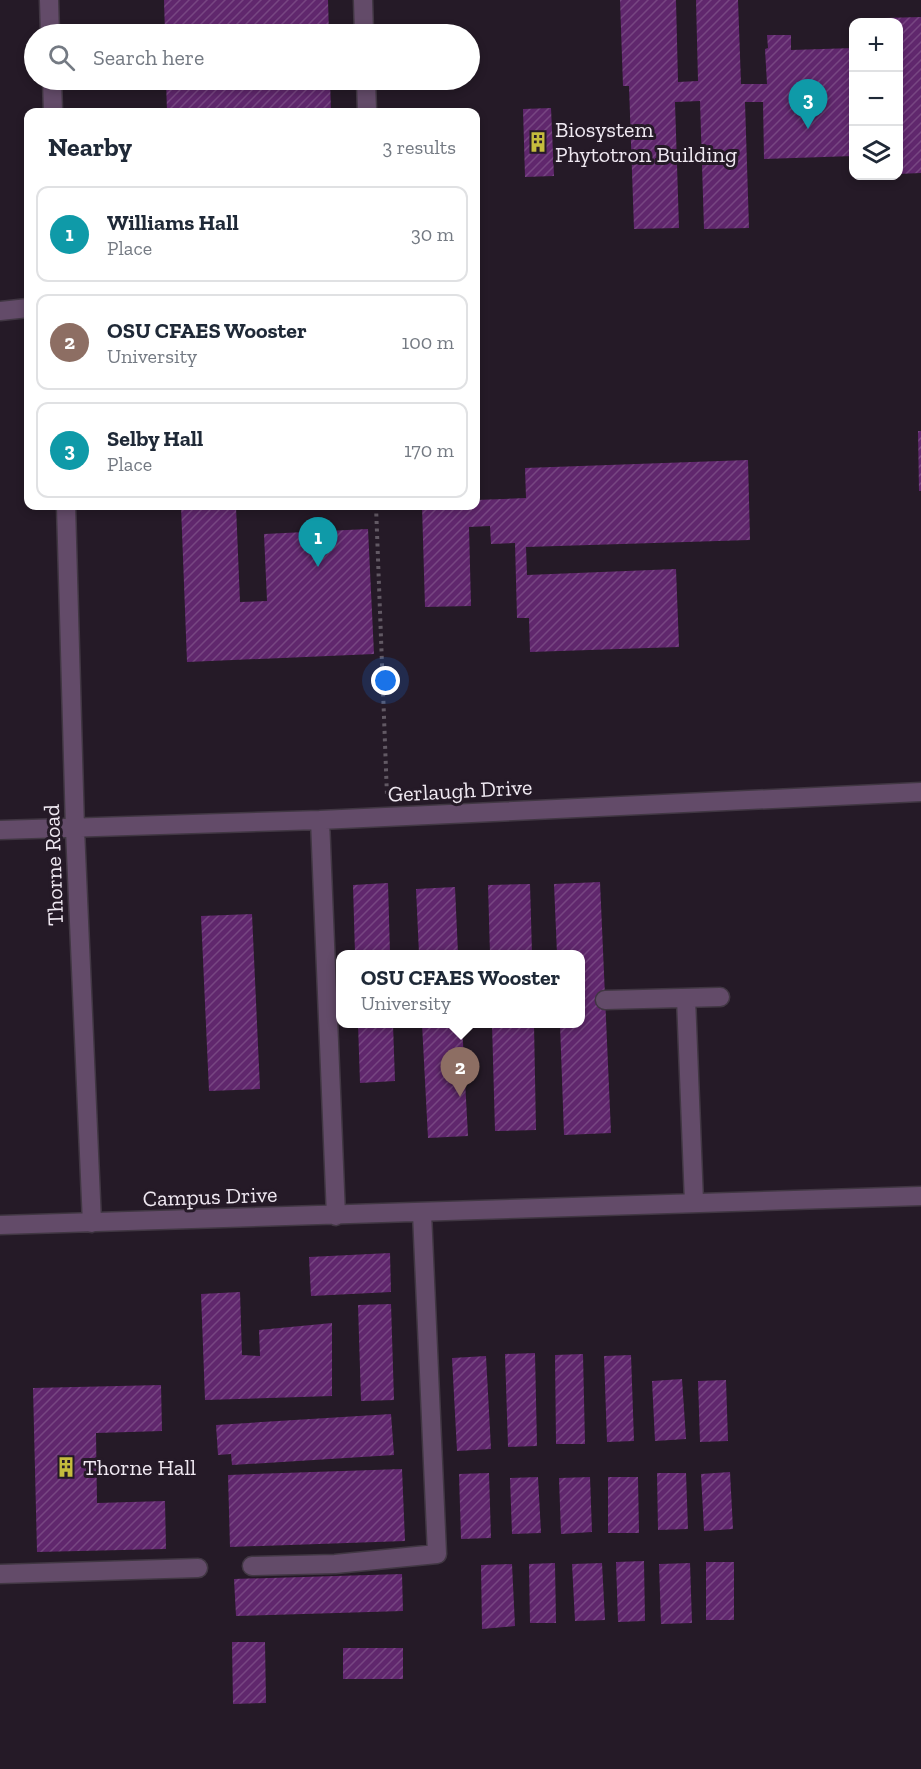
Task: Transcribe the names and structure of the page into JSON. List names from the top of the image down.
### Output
{
  "streets": {
    "lane": ["Gerlaugh Drive", "Thorne Road", "Campus Drive"]
  },
  "crossings": [
    ["Gerlaugh Drive", "Thorne Road"],
    ["Thorne Road", "Campus Drive"]
  ],
  "places": {
    "building": ["Biosystem Phytotron Building", "Thorne Hall"]
  },
  "page": {
    "map_buttons": ["+", "−"],
    "search": "Search here",
    "pins": ["3", "1", "2"],
    "heading": ["Nearby", "3 results"],
    "list": [
      {
        "mark": "1",
        "name": "Williams Hall",
        "note": "Place",
        "value": "30 m"
      },
      {
        "mark": "2",
        "name": "OSU CFAES Wooster",
        "note": "University",
        "value": "100 m"
      },
      {
        "mark": "3",
        "name": "Selby Hall",
        "note": "Place",
        "value": "170 m"
      }
    ],
    "popup": ["OSU CFAES Wooster", "University"]
  }
}
